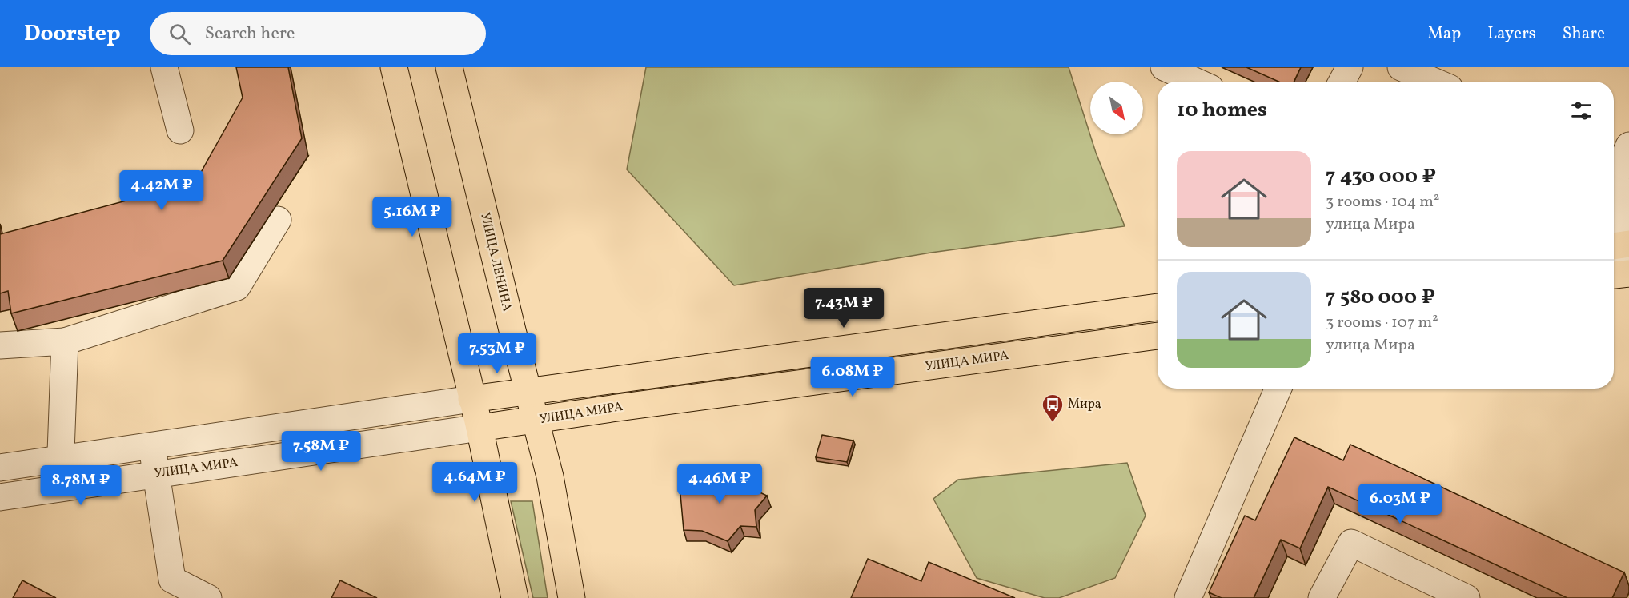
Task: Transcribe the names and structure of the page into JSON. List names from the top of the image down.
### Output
{
  "streets": {
    "main road": ["УЛИЦА ЛЕНИНА", "УЛИЦА МИРА"]
  },
  "crossings": [
    ["УЛИЦА ЛЕНИНА", "УЛИЦА МИРА"]
  ],
  "places": {
    "bus stop": ["Мира"]
  },
  "north": "bottom right",
  "page": {
    "header": "Doorstep",
    "search": "Search here",
    "nav": ["Map", "Layers", "Share"],
    "heading": "10 homes",
    "list": [
      {
        "name": "7 430 000 ₽",
        "note": "3 rooms · 104 m² · улица Мира"
      },
      {
        "name": "7 580 000 ₽",
        "note": "3 rooms · 107 m² · улица Мира"
      }
    ],
    "price": [
      "4.42M ₽",
      "5.16M ₽",
      "7.43M ₽",
      "7.53M ₽",
      "6.08M ₽",
      "7.58M ₽",
      "4.64M ₽",
      "4.46M ₽",
      "8.78M ₽",
      "6.03M ₽"
    ]
  }
}
